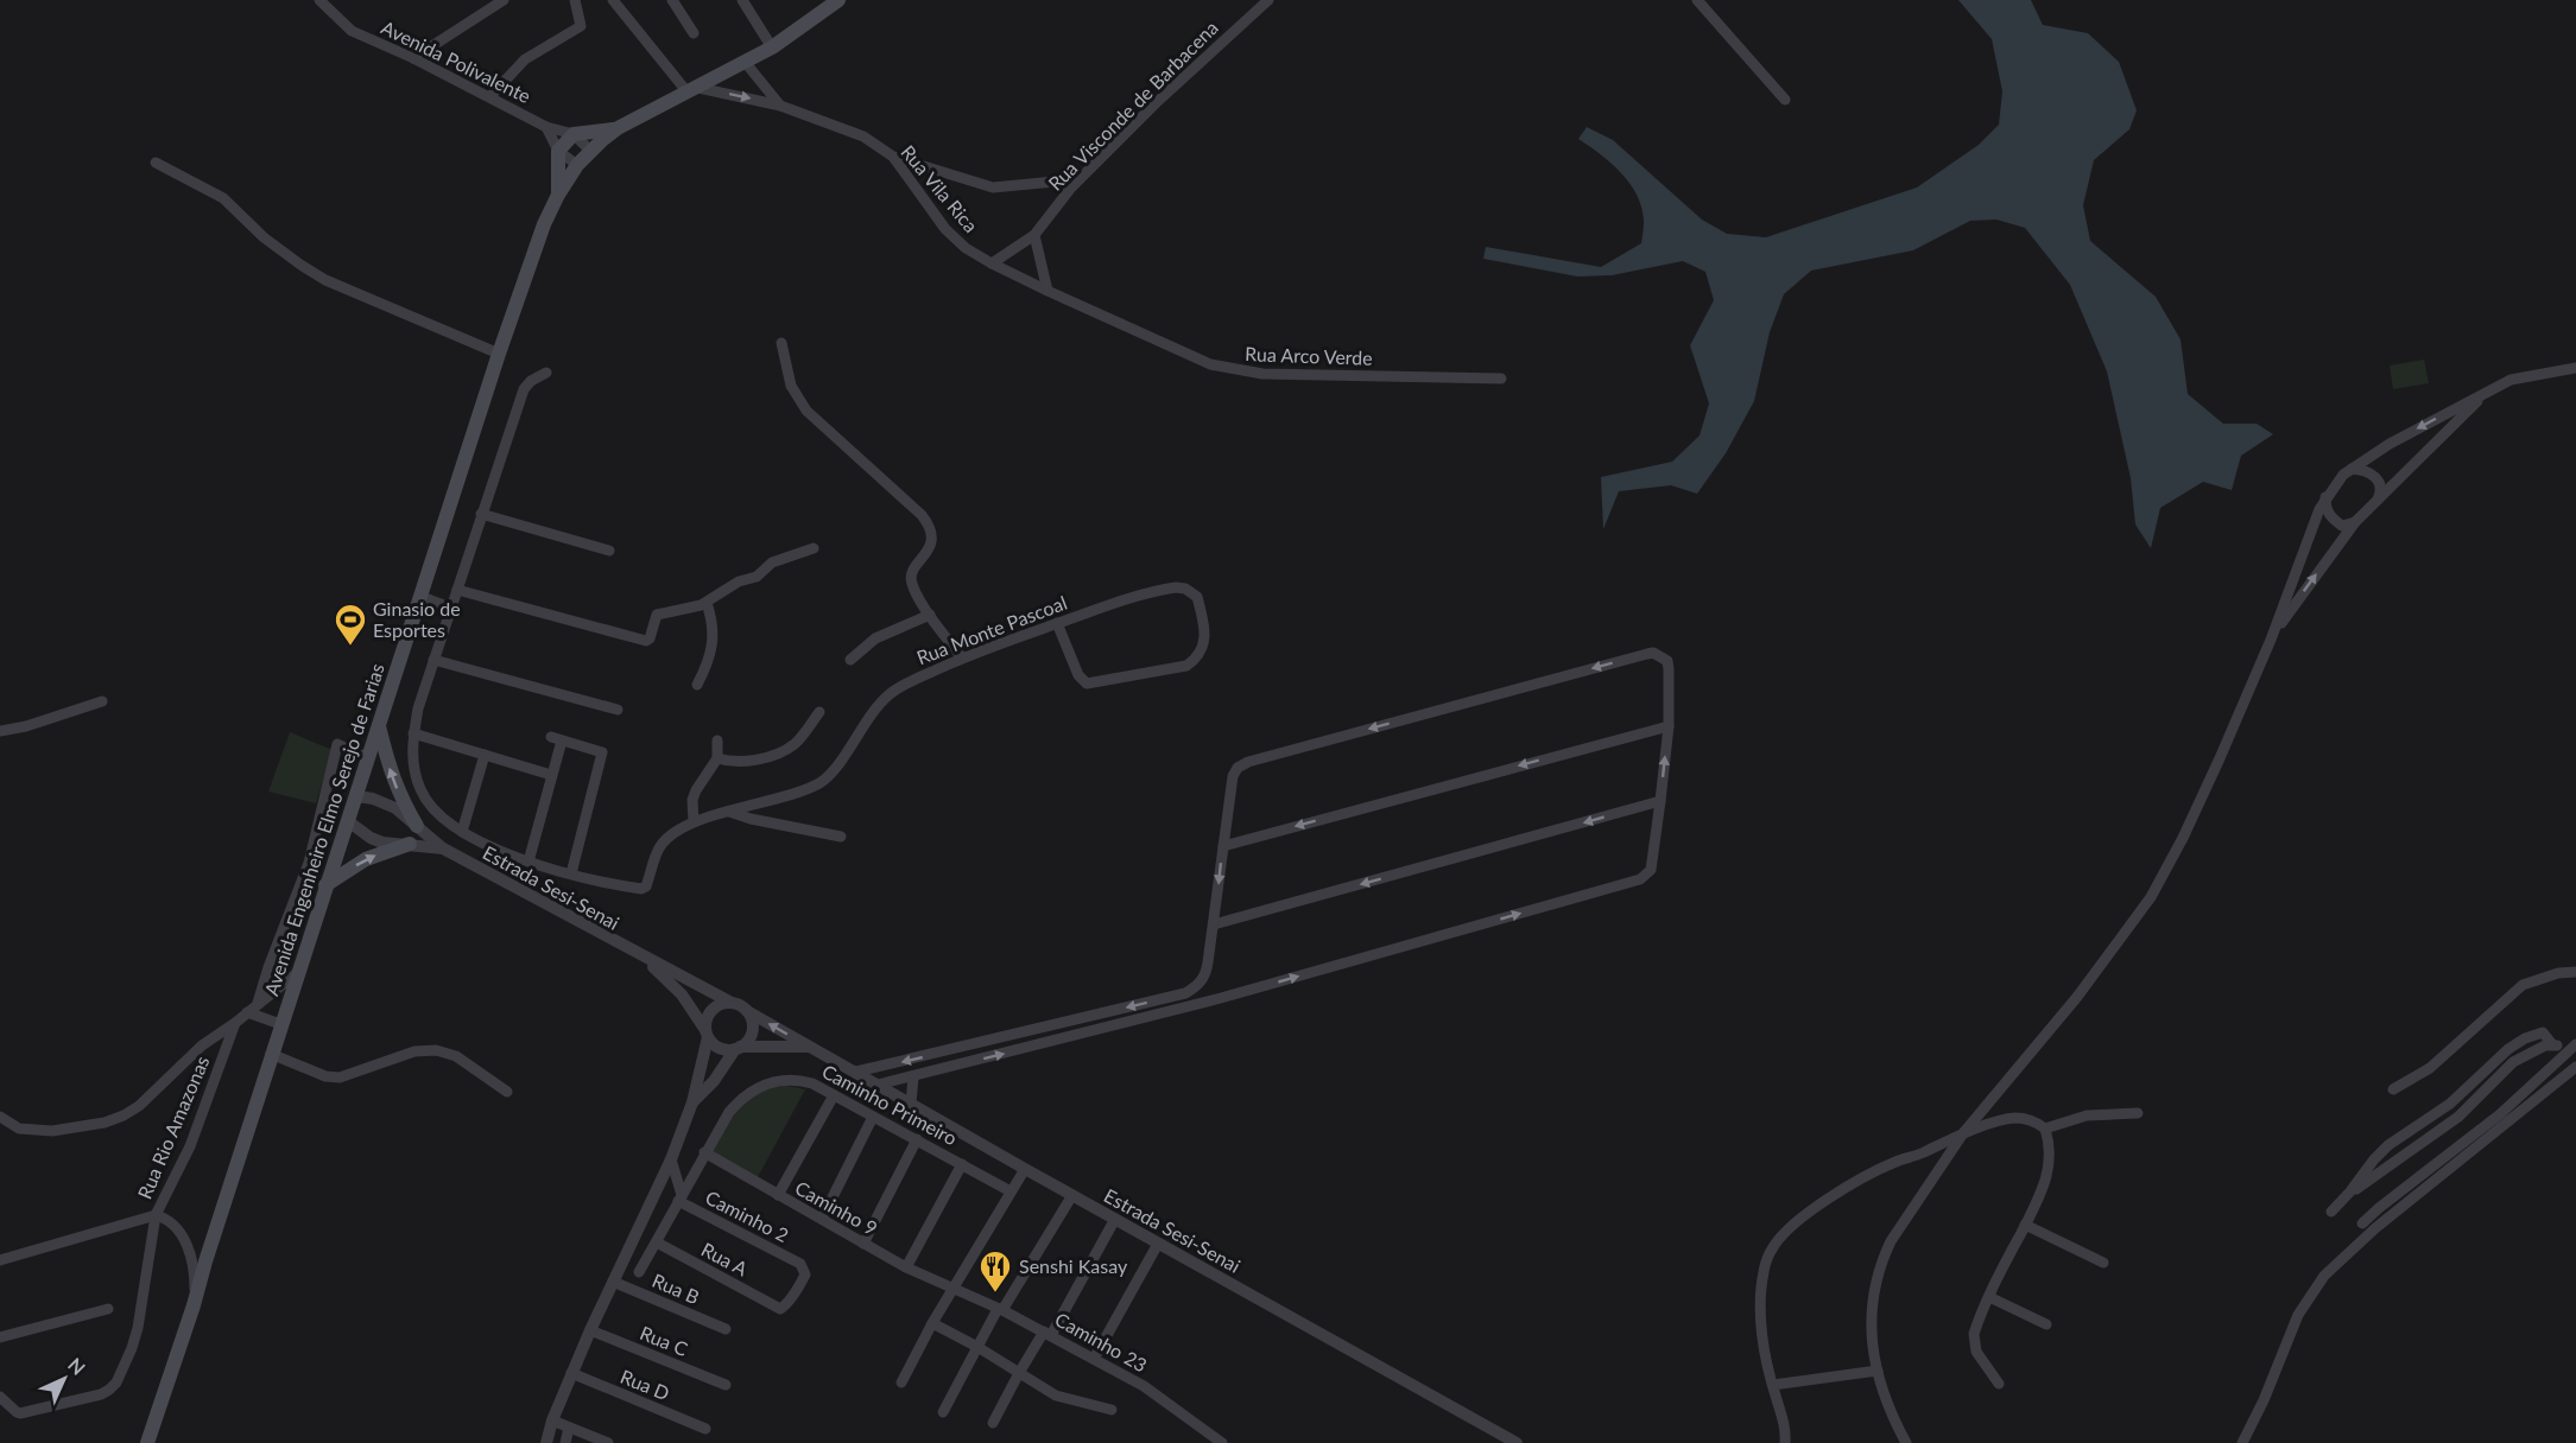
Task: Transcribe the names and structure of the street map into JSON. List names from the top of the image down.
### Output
{
  "streets": {
    "main road": ["Avenida Engenheiro Elmo Serejo de Farias"],
    "street": [
      "Avenida Polivalente",
      "Rua Visconde de Barbacena",
      "Rua Vila Rica",
      "Rua Arco Verde",
      "Rua Monte Pascoal",
      "Estrada Sesi-Senai",
      "Caminho Primeiro",
      "Rua Rio Amazonas",
      "Caminho 9",
      "Caminho 2",
      "Rua A",
      "Rua B",
      "Rua C",
      "Caminho 23",
      "Rua D"
    ]
  },
  "crossings": [
    ["Rua Visconde de Barbacena", "Rua Vila Rica"],
    ["Rua Visconde de Barbacena", "Rua Arco Verde"],
    ["Rua Vila Rica", "Rua Arco Verde"],
    ["Rua Vila Rica", "Avenida Engenheiro Elmo Serejo de Farias"],
    ["Avenida Engenheiro Elmo Serejo de Farias", "Estrada Sesi-Senai"],
    ["Caminho Primeiro", "Caminho 9"],
    ["Caminho Primeiro", "Caminho 2"],
    ["Caminho 9", "Caminho 23"],
    ["Caminho 2", "Rua A"]
  ],
  "places": {
    "sports": ["Ginasio de Esportes"],
    "restaurant": ["Senshi Kasay"]
  },
  "north": "top right"
}
